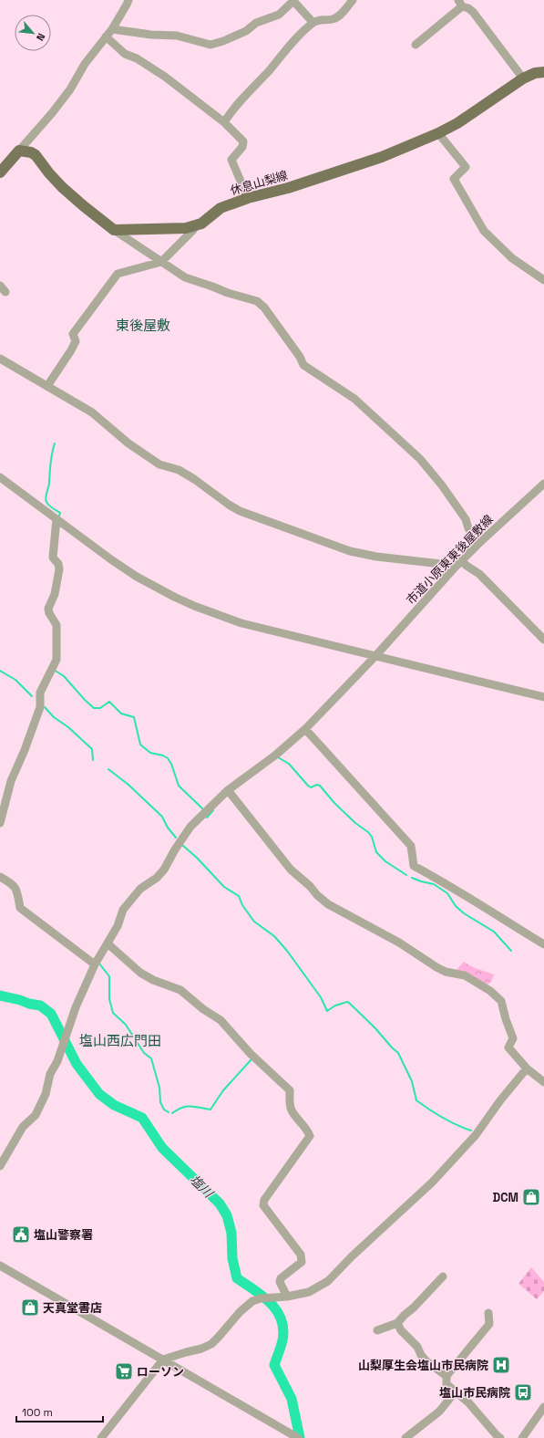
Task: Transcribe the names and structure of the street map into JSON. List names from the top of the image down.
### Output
{
  "streets": {
    "main road": ["休息山梨線"],
    "street": ["市道小原東東後屋敷線"]
  },
  "districts": ["東後屋敷", "塩山西広門田"],
  "water": ["塩川"],
  "places": {
    "shop": ["DCM", "天真堂書店"],
    "public building": ["塩山警察署"],
    "hospital": ["山梨厚生会塩山市民病院"],
    "supermarket": ["ローソン"],
    "bus stop": ["塩山市民病院"]
  },
  "scale_bar": "100 m",
  "north": "bottom right"
}
